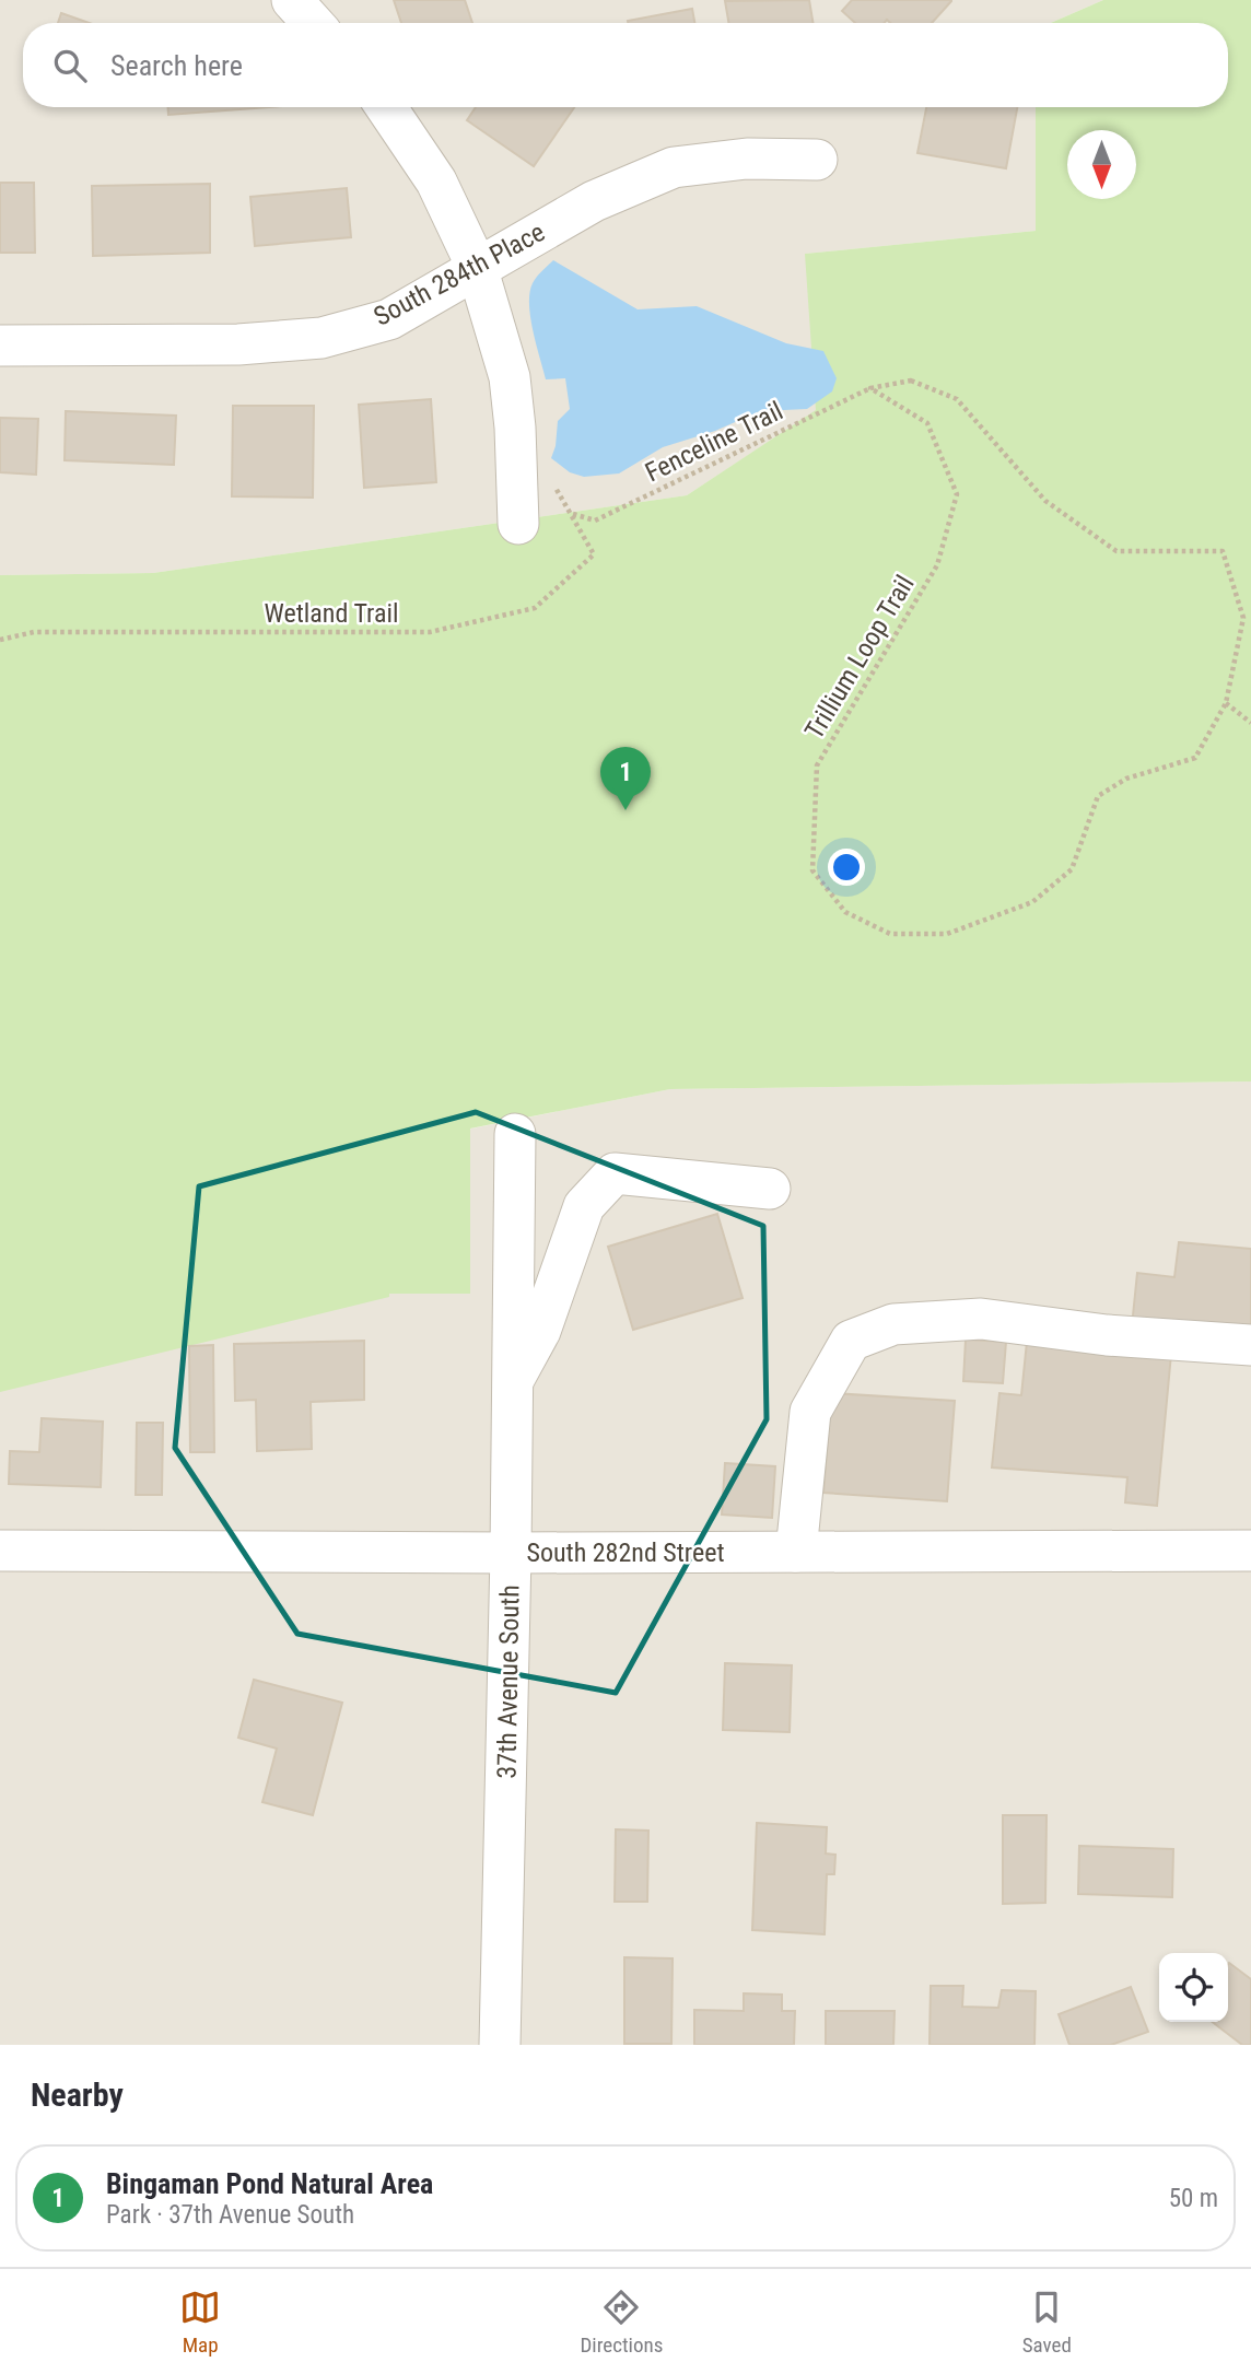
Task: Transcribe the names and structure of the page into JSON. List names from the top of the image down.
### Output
{
  "streets": {
    "street": ["South 284th Place", "South 282nd Street", "37th Avenue South"],
    "path": ["Fenceline Trail", "Wetland Trail", "Trillium Loop Trail"]
  },
  "crossings": [
    ["Fenceline Trail", "Wetland Trail"],
    ["Fenceline Trail", "Trillium Loop Trail"],
    ["South 282nd Street", "37th Avenue South"]
  ],
  "north": "bottom",
  "page": {
    "search": "Search here",
    "pins": "1",
    "heading": "Nearby",
    "list": [
      {
        "mark": "1",
        "name": "Bingaman Pond Natural Area",
        "note": "Park · 37th Avenue South",
        "value": "50 m"
      }
    ],
    "nav": ["Map", "Directions", "Saved"]
  }
}
